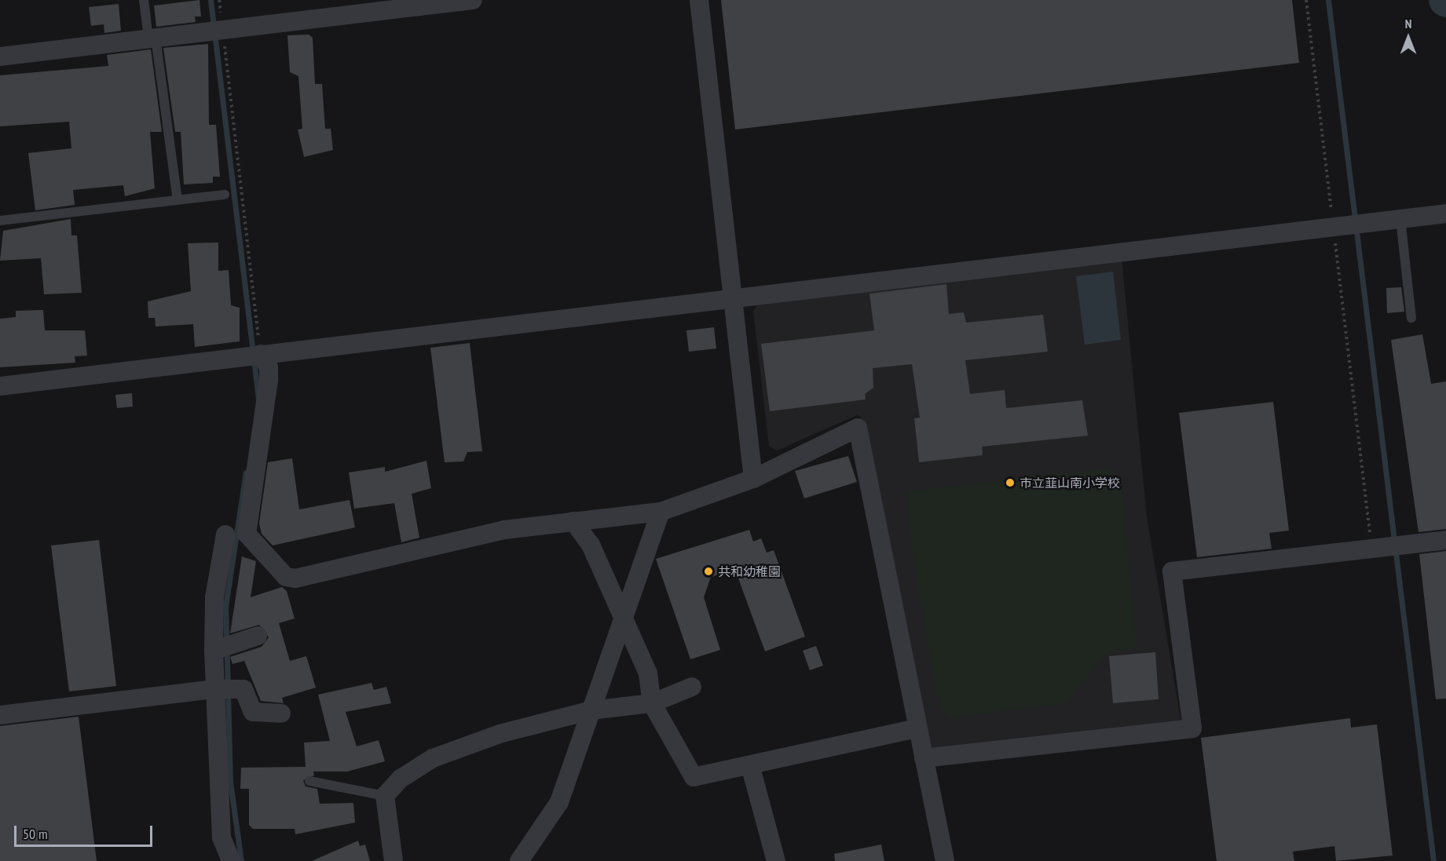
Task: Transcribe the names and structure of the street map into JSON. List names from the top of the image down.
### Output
{
  "places": ["市立韮山南小学校", "共和幼稚園"],
  "scale_bar": "50 m",
  "north": "top"
}
